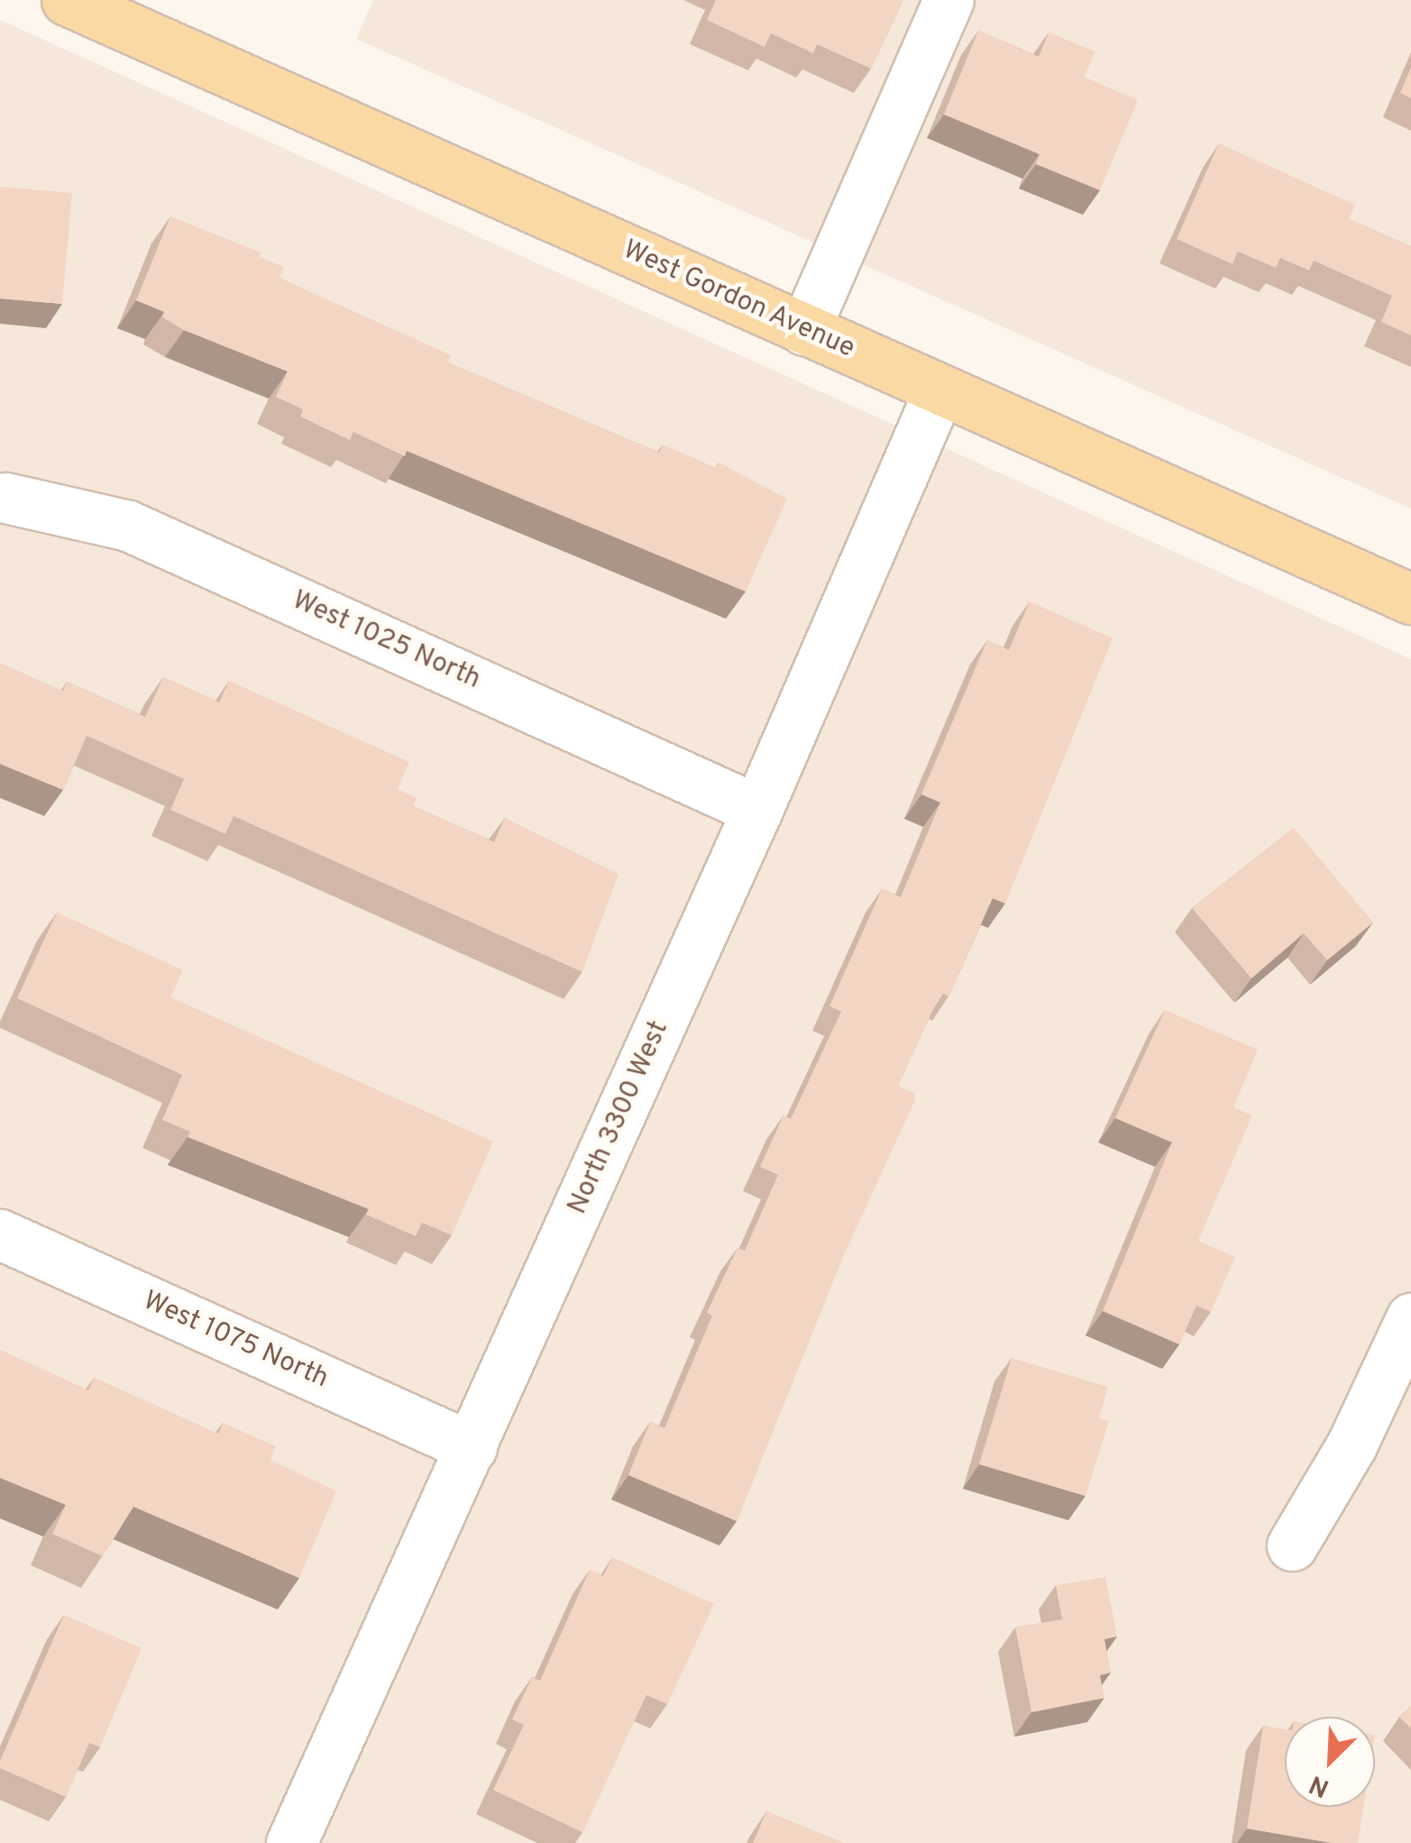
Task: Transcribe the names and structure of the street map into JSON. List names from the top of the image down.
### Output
{
  "streets": {
    "main road": ["West Gordon Avenue"],
    "street": ["West 1025 North", "North 3300 West", "West 1075 North"]
  },
  "crossings": [
    ["West Gordon Avenue", "North 3300 West"],
    ["West 1025 North", "North 3300 West"],
    ["North 3300 West", "West 1075 North"]
  ],
  "north": "bottom left"
}
